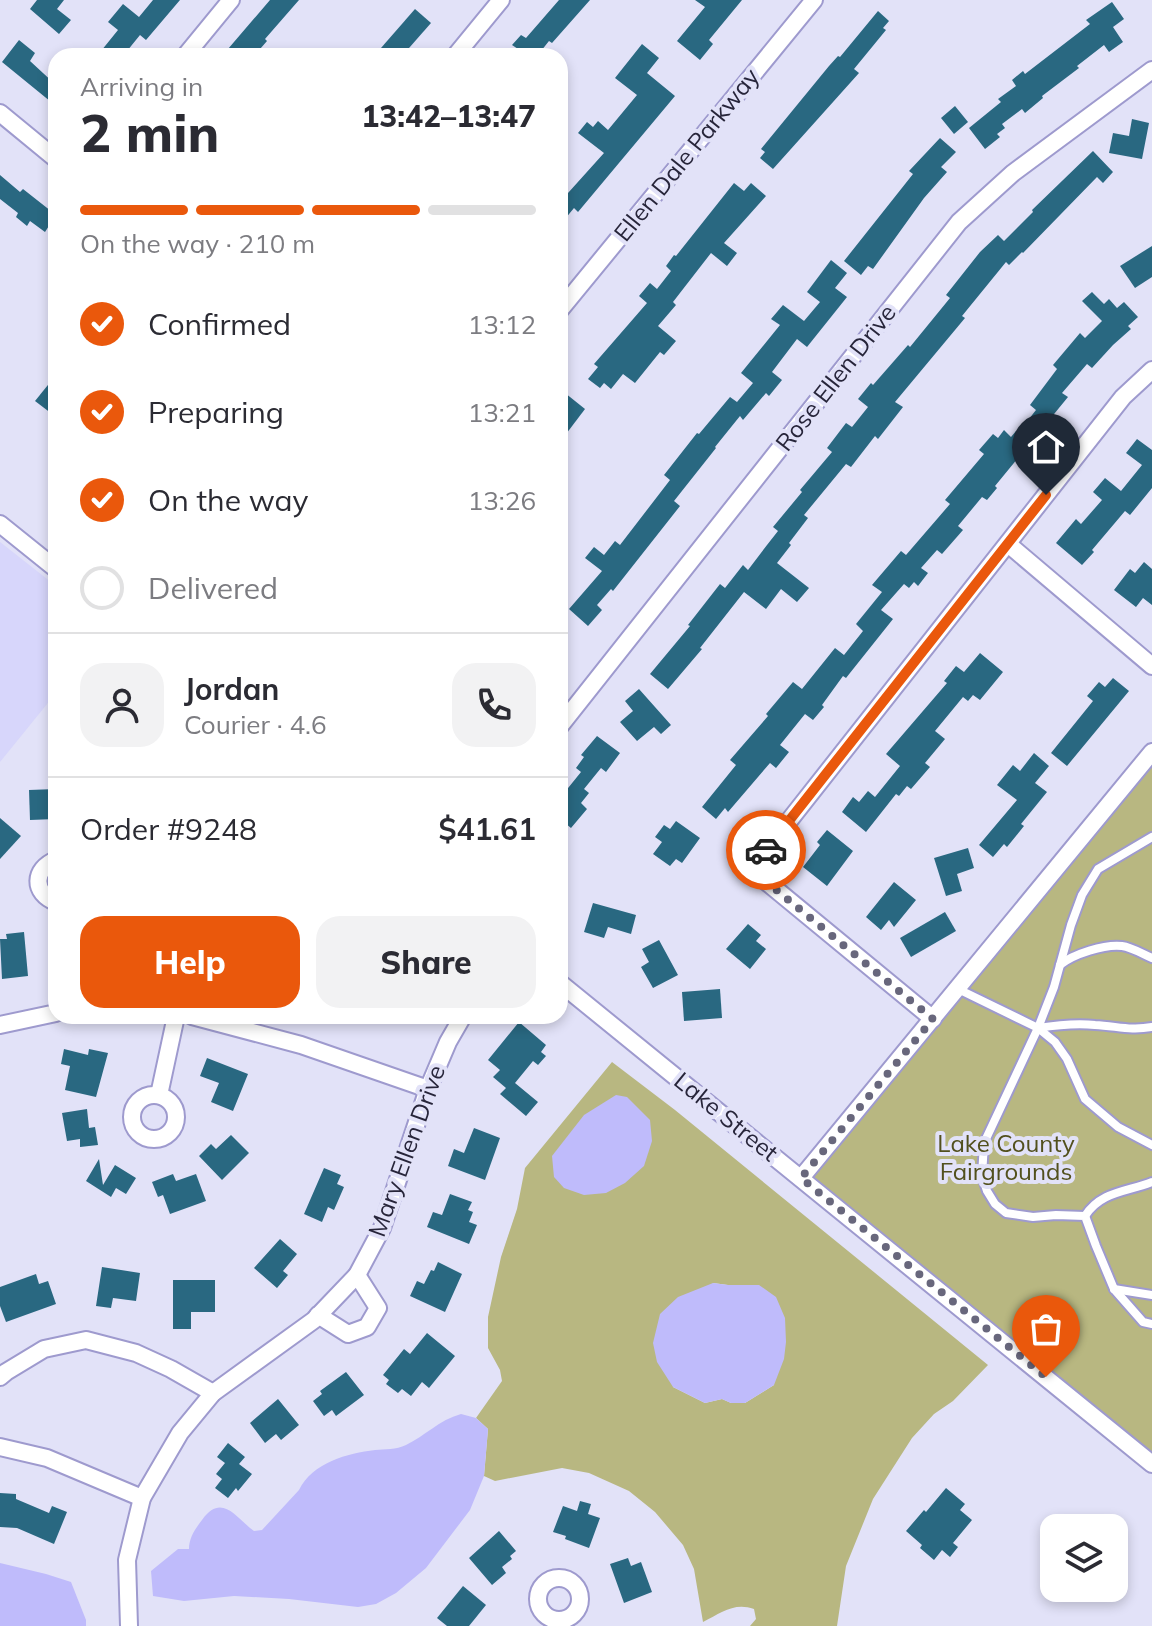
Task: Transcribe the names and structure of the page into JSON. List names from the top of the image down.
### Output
{
  "streets": {
    "street": [
      "Ellen Dale Parkway",
      "Rose Ellen Drive",
      "Lake Street",
      "Mary Ellen Drive"
    ]
  },
  "parks": ["Lake County Fairgrounds"],
  "page": {
    "heading": ["2 min", "Arriving in", "13:42–13:47"],
    "panel": [
      "Jordan",
      "Courier · 4.6",
      "Order #9248",
      "$41.61"
    ],
    "bar": "On the way · 210 m",
    "list": [
      ["Confirmed", "13:12"],
      ["Preparing", "13:21"],
      ["On the way", "13:26"],
      "Delivered"
    ],
    "buttons": ["Help", "Share"]
  }
}
